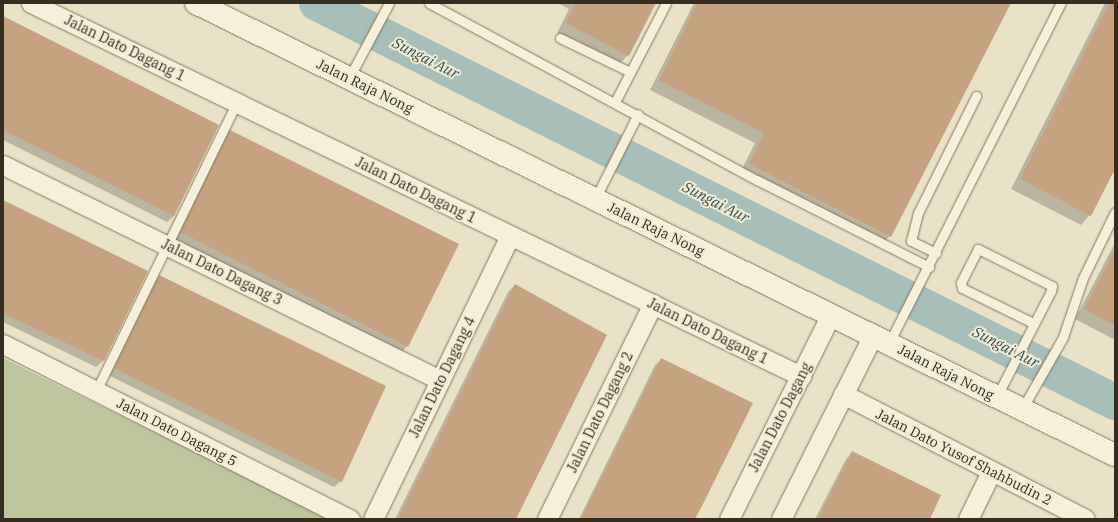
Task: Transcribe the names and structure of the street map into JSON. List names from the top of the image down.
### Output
{
  "streets": {
    "main road": ["Jalan Raja Nong"],
    "street": [
      "Jalan Dato Dagang 1",
      "Jalan Dato Dagang 3",
      "Jalan Dato Dagang 4",
      "Jalan Dato Dagang 2",
      "Jalan Dato Dagang",
      "Jalan Dato Dagang 5",
      "Jalan Dato Yusof Shahbudin 2"
    ]
  },
  "crossings": [
    ["Jalan Dato Dagang 1", "Jalan Dato Dagang 4"],
    ["Jalan Dato Dagang 1", "Jalan Dato Dagang 2"],
    ["Jalan Dato Dagang 1", "Jalan Dato Dagang"],
    ["Jalan Raja Nong", "Jalan Dato Dagang"],
    ["Jalan Dato Dagang 3", "Jalan Dato Dagang 4"]
  ],
  "water": ["Sungai Aur"]
}
